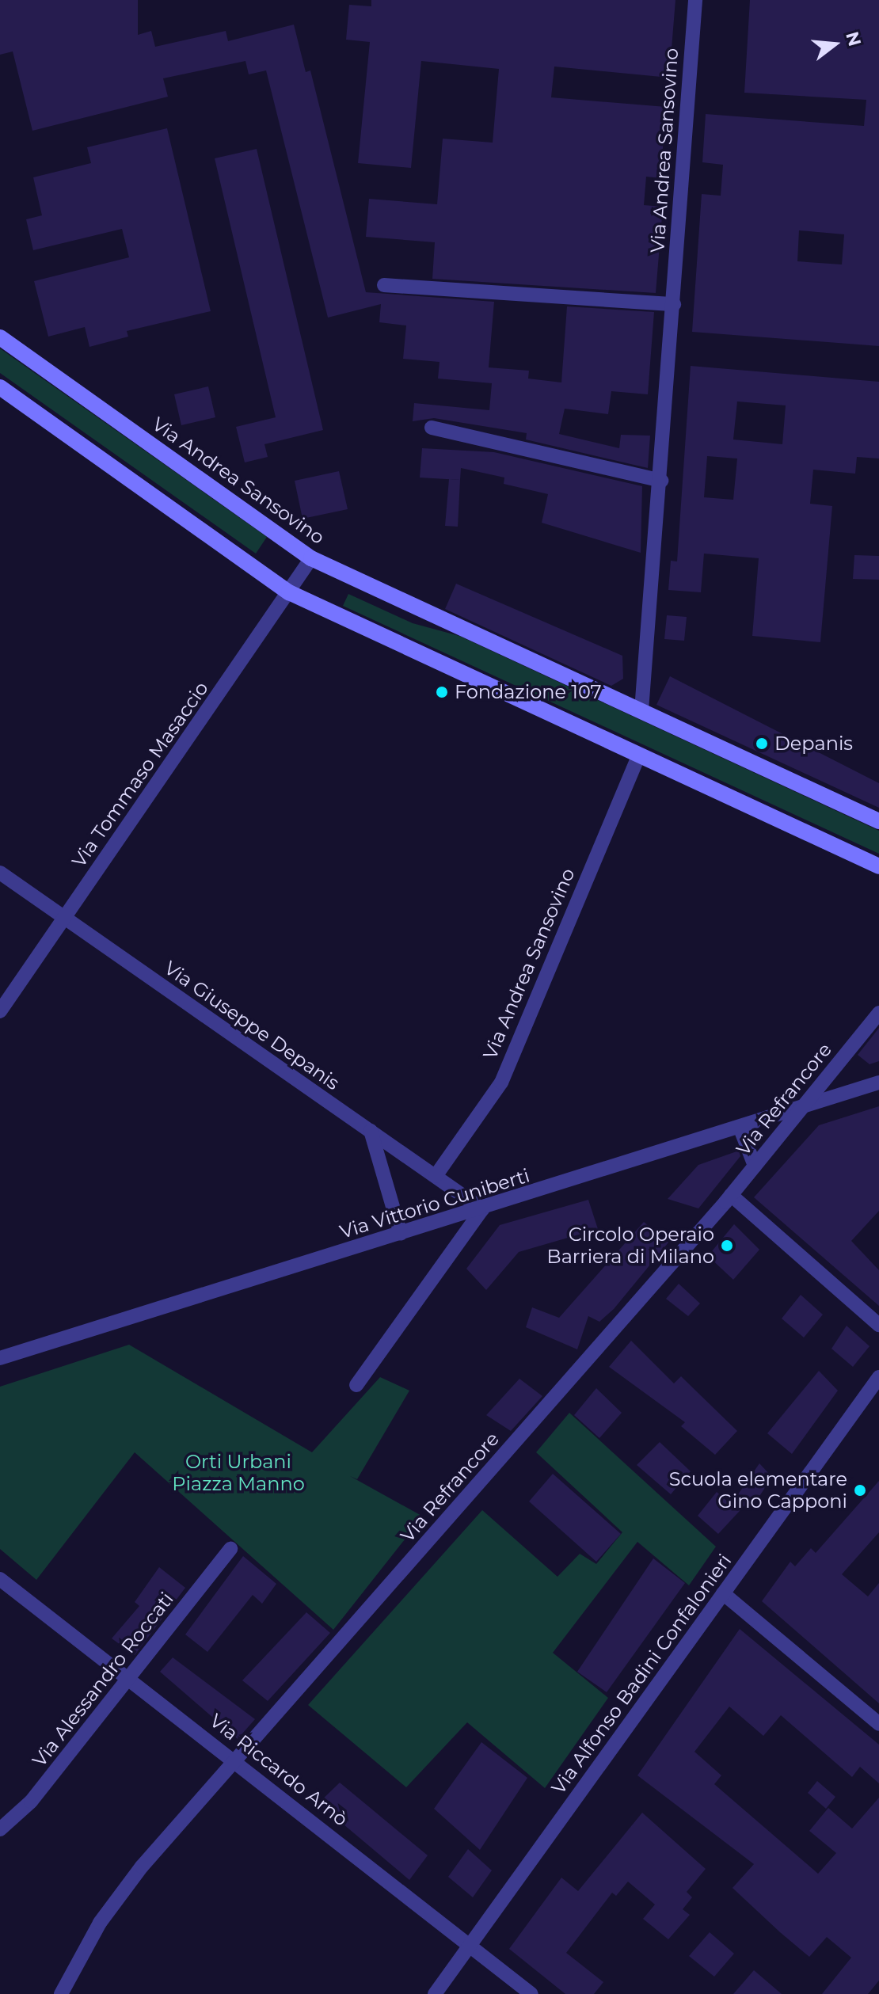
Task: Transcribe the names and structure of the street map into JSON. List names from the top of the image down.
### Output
{
  "streets": {
    "main road": ["Via Andrea Sansovino"],
    "street": [
      "Via Tommaso Masaccio",
      "Via Giuseppe Depanis",
      "Via Refrancore",
      "Via Vittorio Cuniberti",
      "Via Alfonso Badini Confalonieri",
      "Via Alessandro Roccati",
      "Via Riccardo Arnò"
    ]
  },
  "crossings": [
    ["Via Andrea Sansovino", "Via Tommaso Masaccio"],
    ["Via Andrea Sansovino", "Via Giuseppe Depanis"],
    ["Via Tommaso Masaccio", "Via Giuseppe Depanis"],
    ["Via Giuseppe Depanis", "Via Vittorio Cuniberti"],
    ["Via Refrancore", "Via Vittorio Cuniberti"],
    ["Via Refrancore", "Via Riccardo Arnò"],
    ["Via Alfonso Badini Confalonieri", "Via Riccardo Arnò"],
    ["Via Alessandro Roccati", "Via Riccardo Arnò"]
  ],
  "parks": ["Orti Urbani Piazza Manno"],
  "places": [
    "Fondazione 107",
    "Depanis",
    "Circolo Operaio Barriera di Milano",
    "Scuola elementare Gino Capponi"
  ],
  "north": "right"
}
